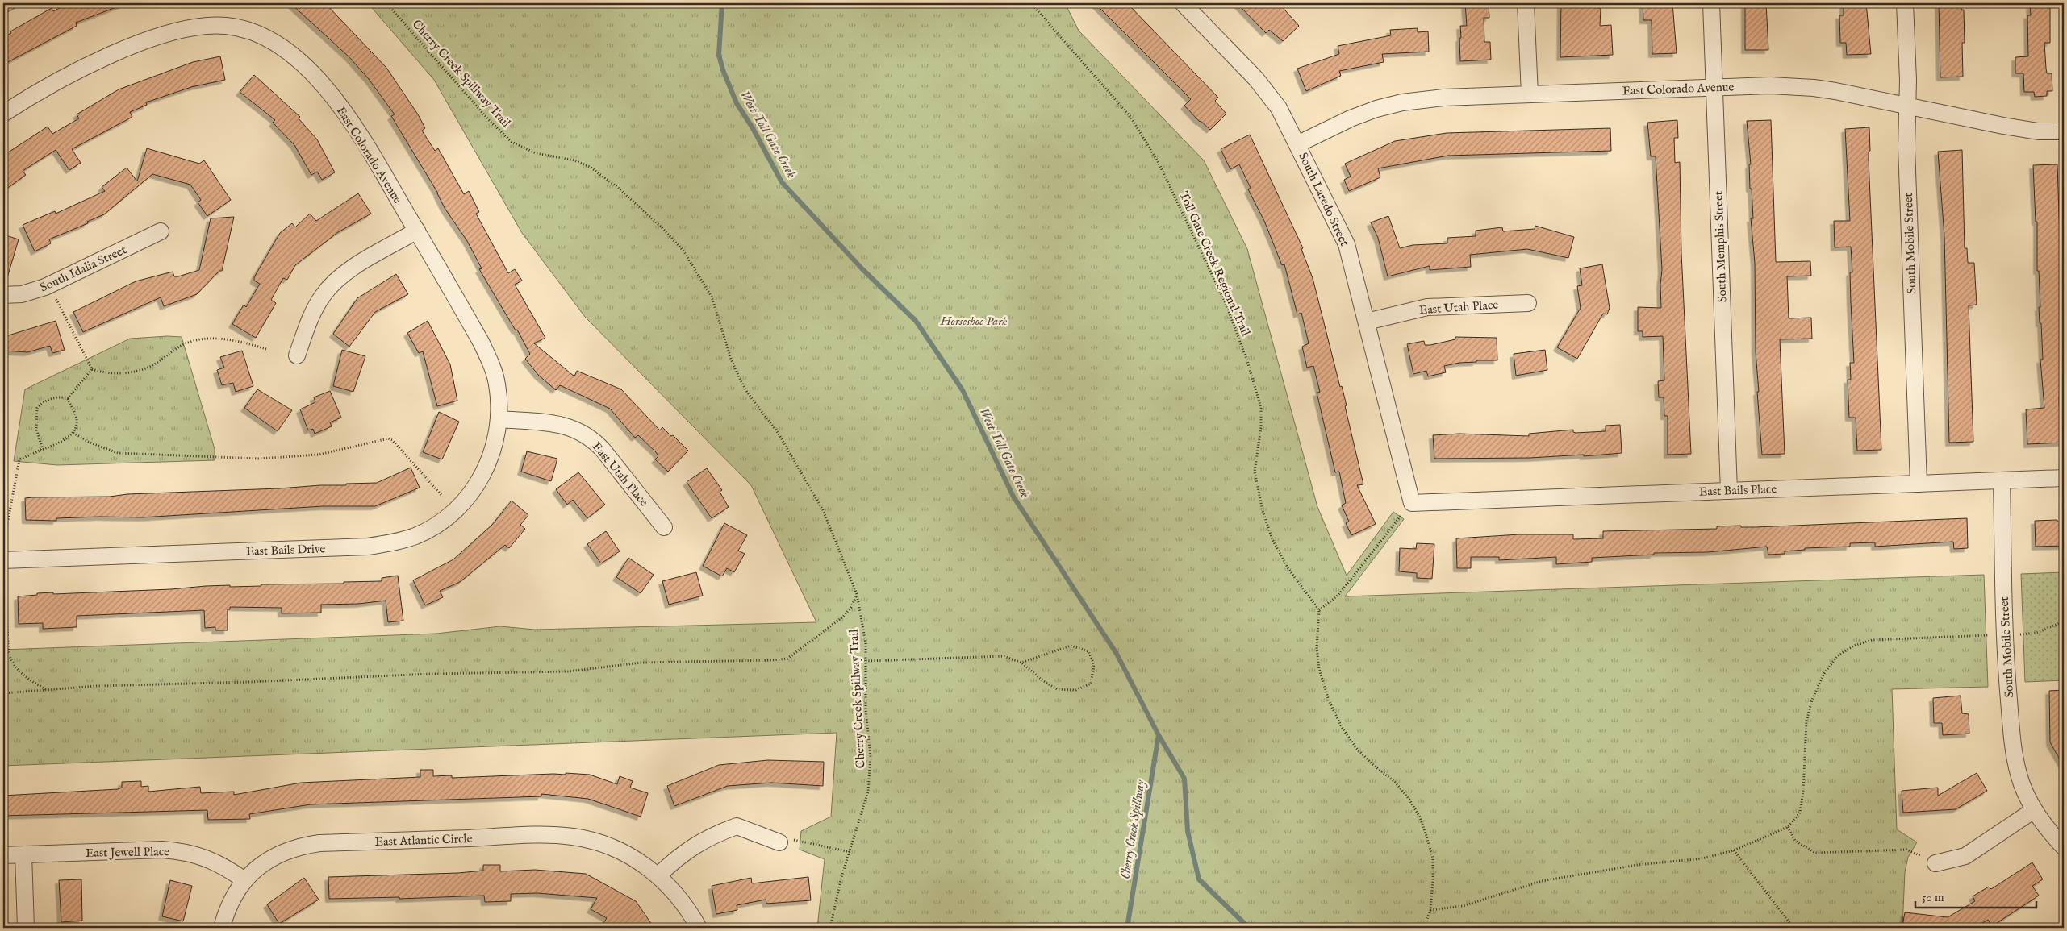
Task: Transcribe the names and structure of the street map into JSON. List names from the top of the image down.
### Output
{
  "streets": {
    "street": [
      "East Colorado Avenue",
      "South Laredo Street",
      "South Mobile Street",
      "South Memphis Street",
      "South Idalia Street",
      "East Utah Place",
      "East Bails Place",
      "East Bails Drive",
      "East Atlantic Circle",
      "East Jewell Place"
    ],
    "path": ["Cherry Creek Spillway Trail", "Toll Gate Creek Regional Trail"]
  },
  "crossings": [
    ["East Colorado Avenue", "South Laredo Street"],
    ["East Colorado Avenue", "South Mobile Street"],
    ["East Colorado Avenue", "South Memphis Street"],
    ["East Colorado Avenue", "East Utah Place"],
    ["East Colorado Avenue", "East Bails Drive"],
    ["South Laredo Street", "East Utah Place"],
    ["South Laredo Street", "East Bails Place"],
    ["South Mobile Street", "East Bails Place"],
    ["South Memphis Street", "East Bails Place"],
    ["East Utah Place", "East Bails Drive"],
    ["East Atlantic Circle", "East Jewell Place"]
  ],
  "water": ["West Toll Gate Creek", "Cherry Creek Spillway"],
  "parks": ["Horseshoe Park"],
  "scale_bar": "50 m"
}
